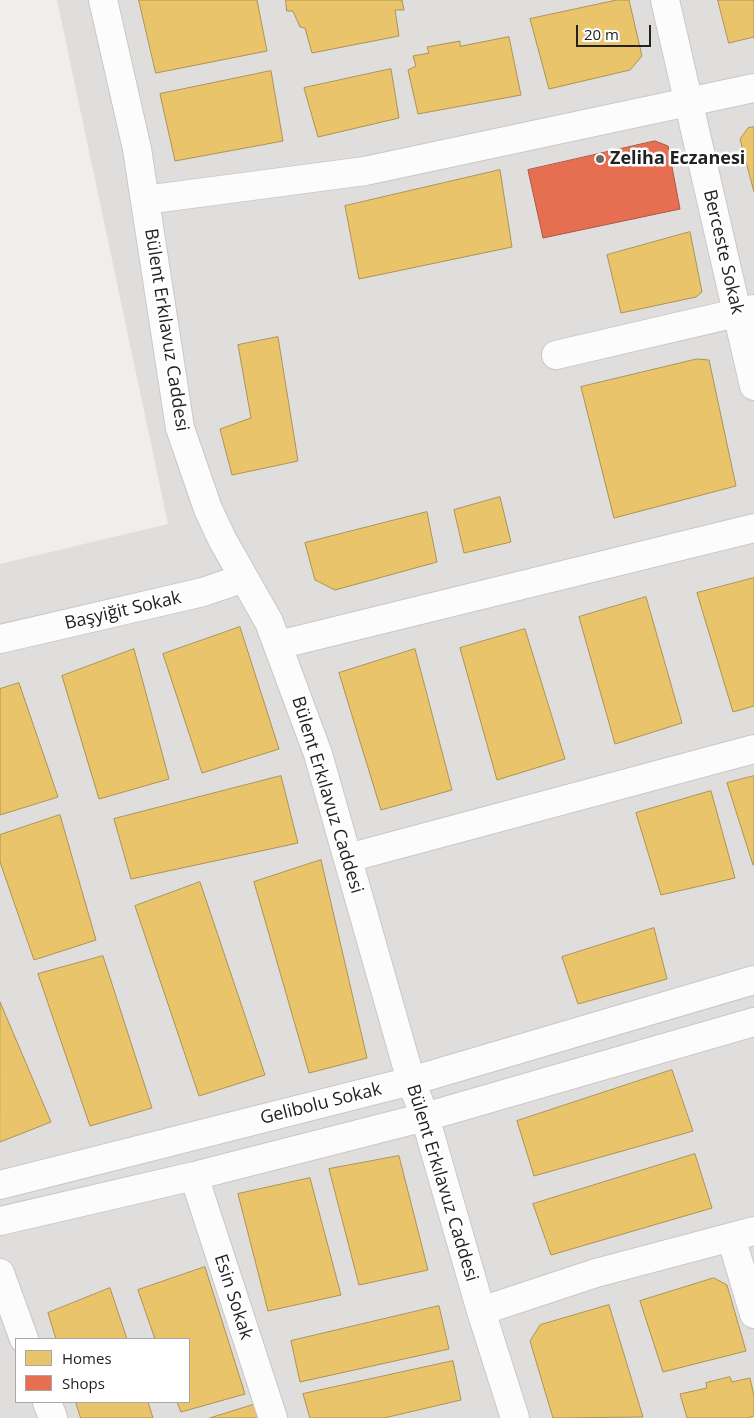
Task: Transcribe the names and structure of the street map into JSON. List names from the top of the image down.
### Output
{
  "streets": {
    "street": [
      "Berceste Sokak",
      "Bülent Erkılavuz Caddesi",
      "Başyiğit Sokak",
      "Gelibolu Sokak",
      "Esin Sokak"
    ]
  },
  "crossings": [
    ["Bülent Erkılavuz Caddesi", "Başyiğit Sokak"],
    ["Bülent Erkılavuz Caddesi", "Gelibolu Sokak"]
  ],
  "places": ["Zeliha Eczanesi"],
  "legend": ["Homes", "Shops"],
  "scale_bar": "20 m"
}
